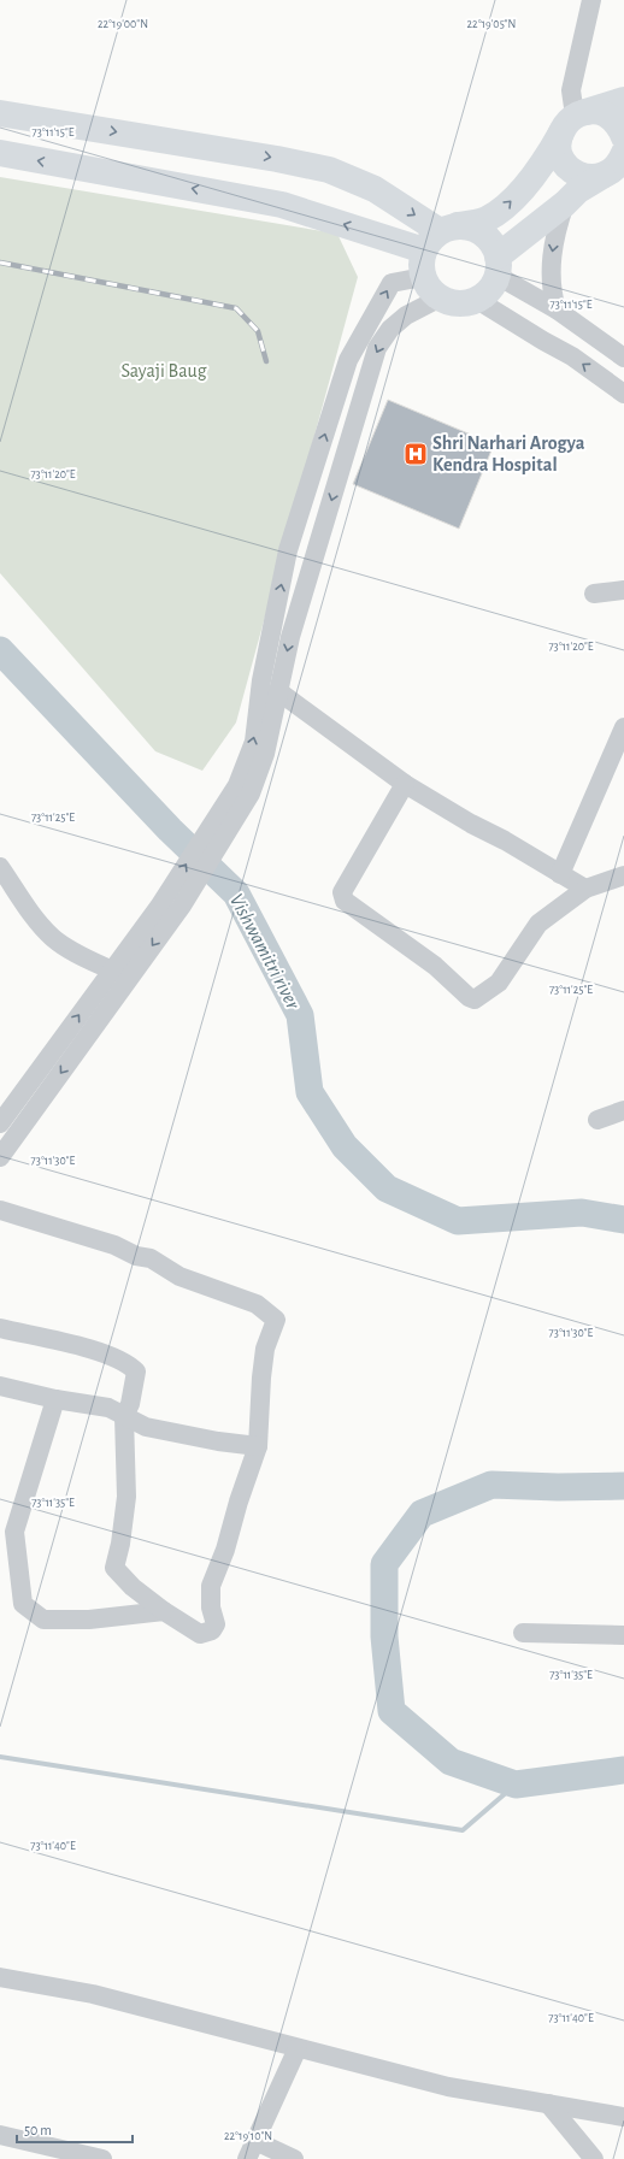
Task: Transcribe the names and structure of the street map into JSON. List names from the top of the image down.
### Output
{
  "water": ["Vishwamitri river"],
  "parks": ["Sayaji Baug"],
  "places": {
    "hospital": ["Shri Narhari Arogya Kendra Hospital"]
  },
  "scale_bar": "50 m",
  "coordinates": [
    "22°19'00\"N",
    "22°19'05\"N",
    "73°11'15\"E",
    "73°11'20\"E",
    "73°11'25\"E",
    "73°11'30\"E",
    "73°11'35\"E",
    "73°11'40\"E",
    "22°19'10\"N"
  ]
}
